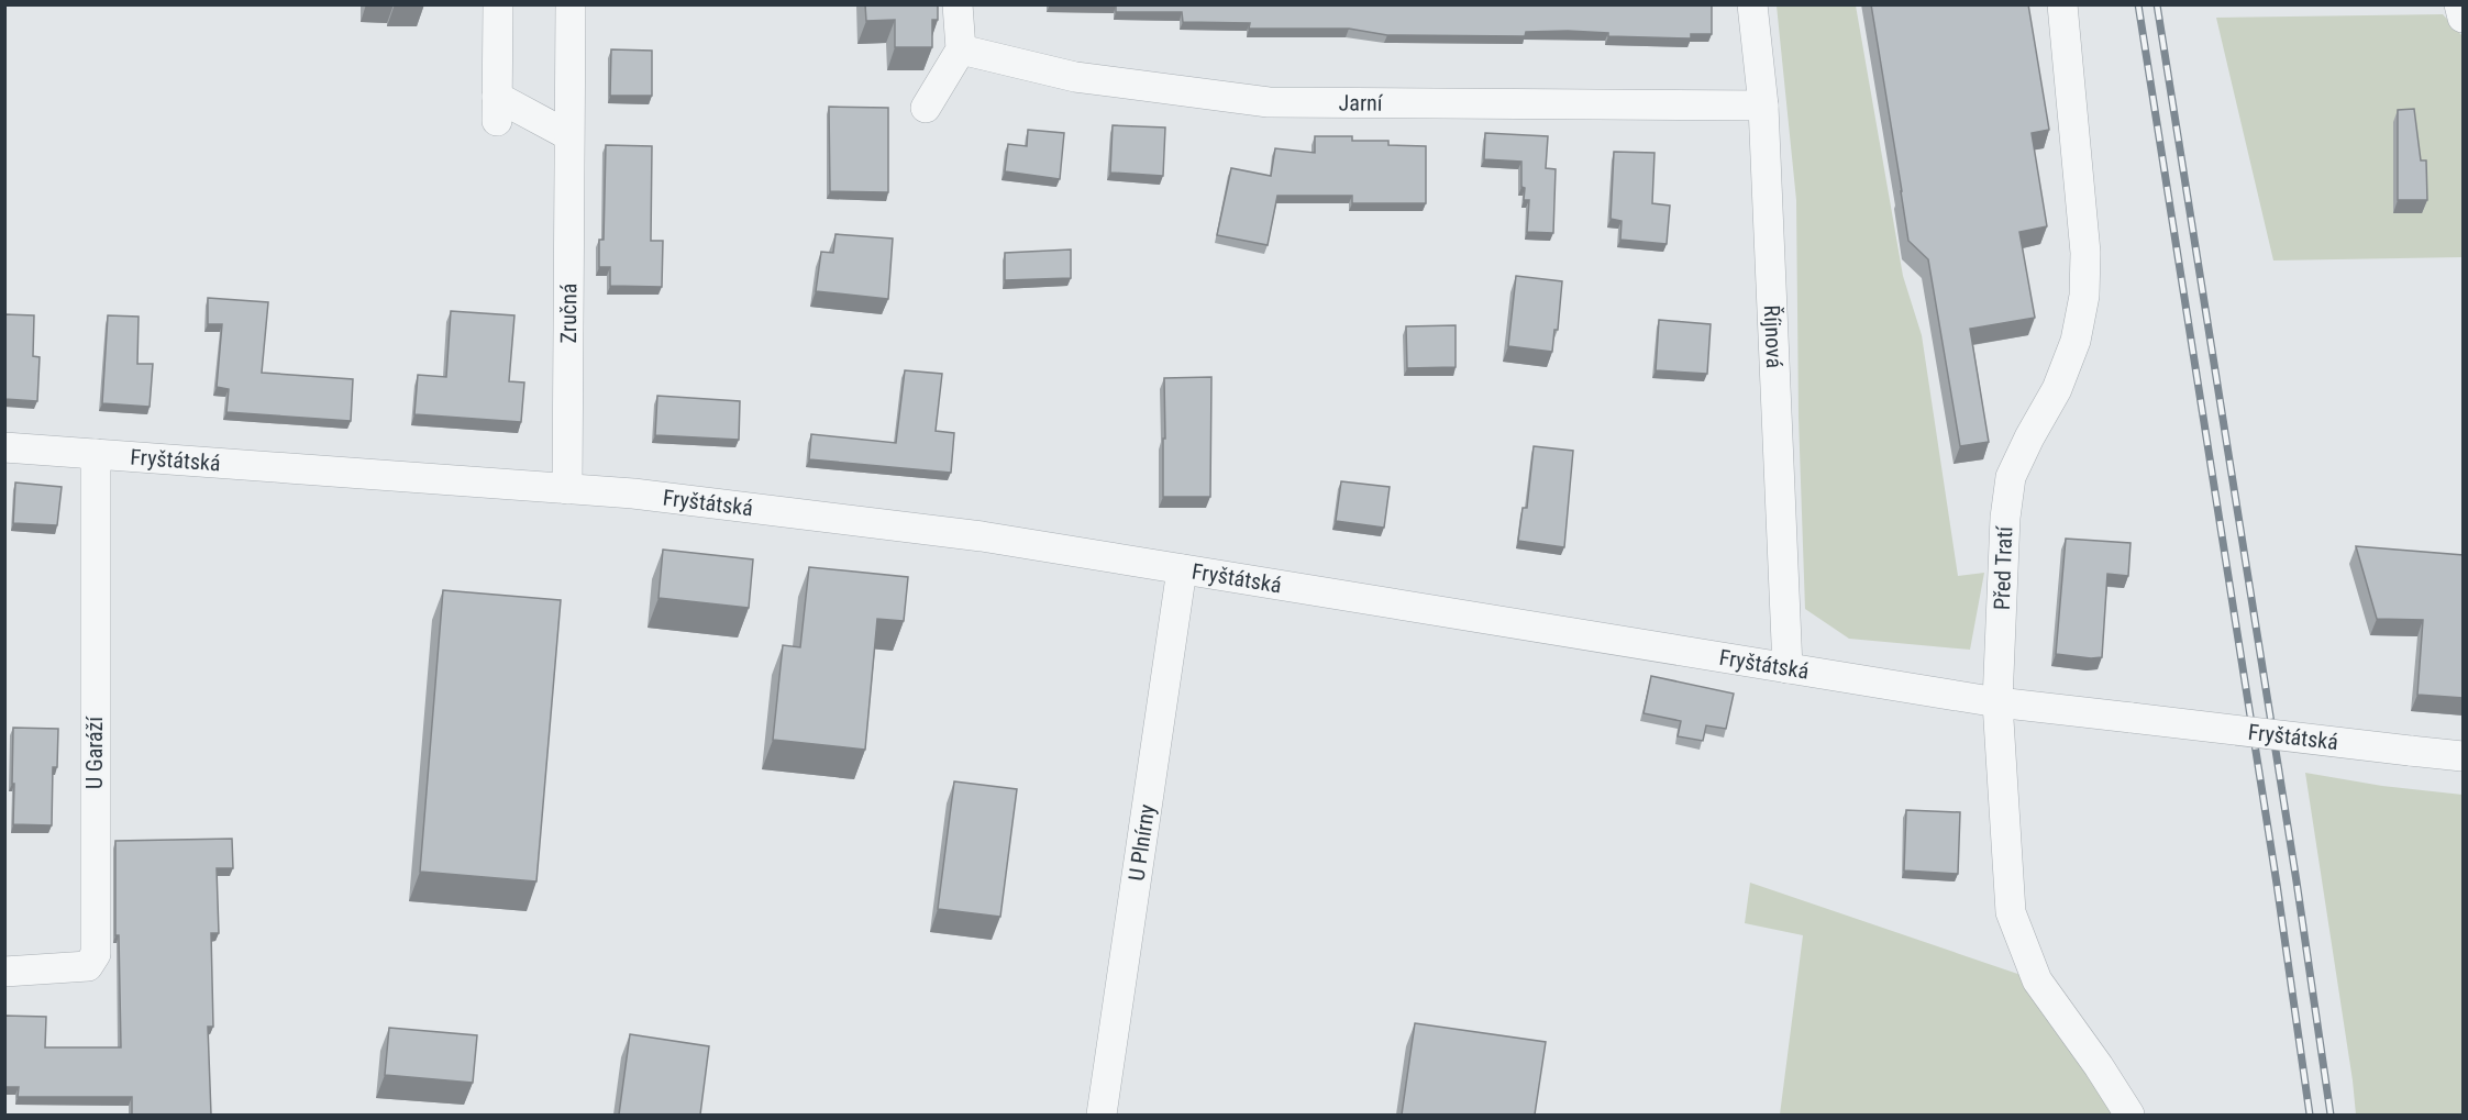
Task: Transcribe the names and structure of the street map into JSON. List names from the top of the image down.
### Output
{
  "streets": {
    "street": [
      "Jarní",
      "Zručná",
      "Říjnová",
      "Fryštátská",
      "Před Tratí",
      "U Garáží",
      "U Plnírny"
    ]
  },
  "crossings": [
    ["Jarní", "Říjnová"],
    ["Zručná", "Fryštátská"],
    ["Říjnová", "Fryštátská"],
    ["Fryštátská", "Před Tratí"],
    ["Fryštátská", "U Garáží"],
    ["Fryštátská", "U Plnírny"]
  ]
}
